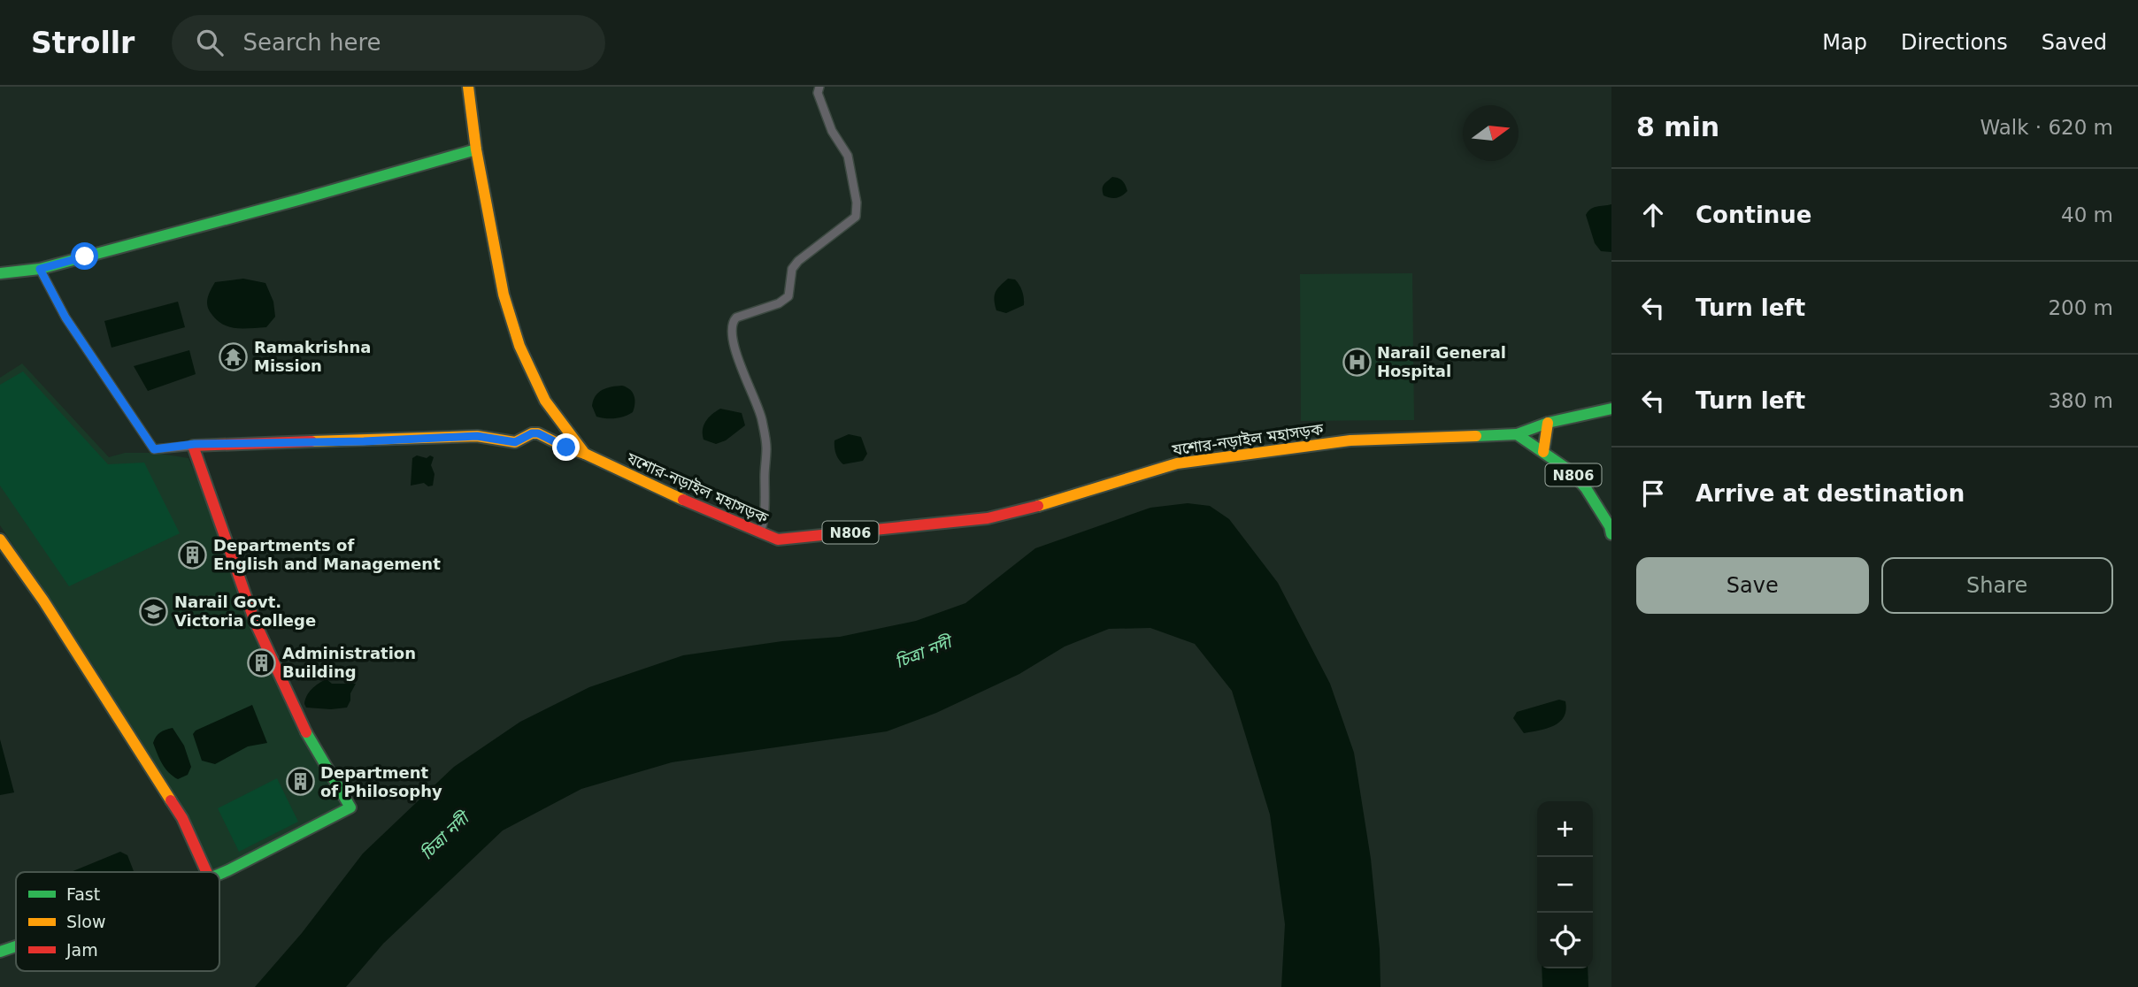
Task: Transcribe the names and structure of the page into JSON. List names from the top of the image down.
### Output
{
  "streets": {
    "main road": ["যশোর-নড়াইল মহাসড়ক", "N806"]
  },
  "crossings": [
    ["যশোর-নড়াইল মহাসড়ক", "N806"]
  ],
  "water": ["চিত্রা নদী"],
  "places": {
    "temple": ["Ramakrishna Mission"],
    "hospital": ["Narail General Hospital"],
    "building": ["Departments of English and Management", "Administration Building", "Department of Philosophy"],
    "school or university": ["Narail Govt. Victoria College"]
  },
  "legend": ["Fast", "Slow", "Jam"],
  "north": "right",
  "page": {
    "header": "Strollr",
    "search": "Search here",
    "nav": ["Map", "Directions", "Saved"],
    "heading": ["8 min", "Walk · 620 m"],
    "list": [
      ["Continue", "40 m"],
      ["Turn left", "200 m"],
      ["Turn left", "380 m"],
      "Arrive at destination"
    ],
    "buttons": ["Save", "Share"],
    "map_buttons": ["+", "−"]
  }
}
